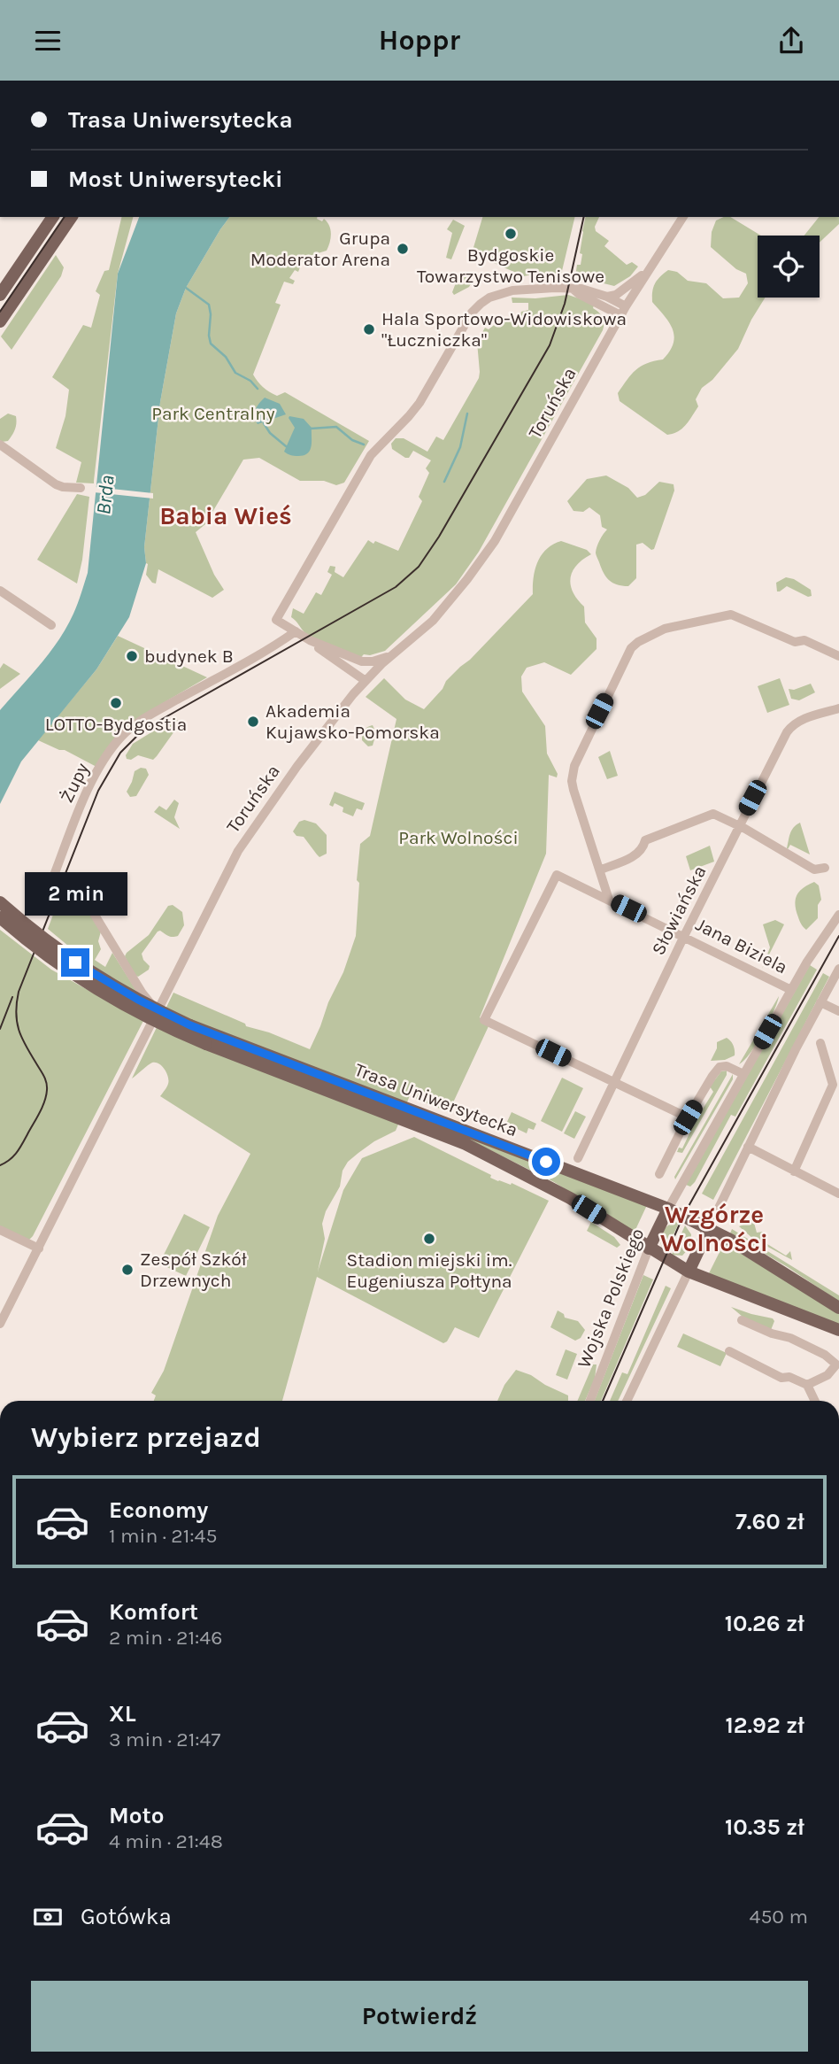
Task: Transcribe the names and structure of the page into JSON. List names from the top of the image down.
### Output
{
  "streets": {
    "main road": ["Trasa Uniwersytecka", "Wojska Polskiego"],
    "street": [
      "Toruńska",
      "Żupy",
      "Słowiańska",
      "Jana Biziela"
    ]
  },
  "crossings": [
    ["Toruńska", "Żupy"],
    ["Słowiańska", "Jana Biziela"],
    ["Jana Biziela", "Wojska Polskiego"],
    ["Trasa Uniwersytecka", "Wojska Polskiego"]
  ],
  "districts": ["Babia Wieś", "Wzgórze Wolności"],
  "water": ["Brda"],
  "parks": ["Park Centralny", "Park Wolności"],
  "places": [
    "Bydgoskie Towarzystwo Tenisowe",
    "Grupa Moderator Arena",
    "Hala Sportowo-Widowiskowa \"Łuczniczka\"",
    "budynek B",
    "LOTTO-Bydgostia",
    "Akademia Kujawsko-Pomorska",
    "Stadion miejski im. Eugeniusza Połtyna",
    "Zespół Szkół Drzewnych"
  ],
  "page": {
    "header": "Hoppr",
    "banner": ["Trasa Uniwersytecka", "Most Uniwersytecki"],
    "bubble": "2 min",
    "heading": "Wybierz przejazd",
    "list": [
      {
        "name": "Economy",
        "note": "1 min · 21:45",
        "value": "7.60 zł"
      },
      {
        "name": "Komfort",
        "note": "2 min · 21:46",
        "value": "10.26 zł"
      },
      {
        "name": "XL",
        "note": "3 min · 21:47",
        "value": "12.92 zł"
      },
      {
        "name": "Moto",
        "note": "4 min · 21:48",
        "value": "10.35 zł"
      }
    ],
    "pay": ["Gotówka", "450 m"],
    "buttons": "Potwierdź"
  }
}
